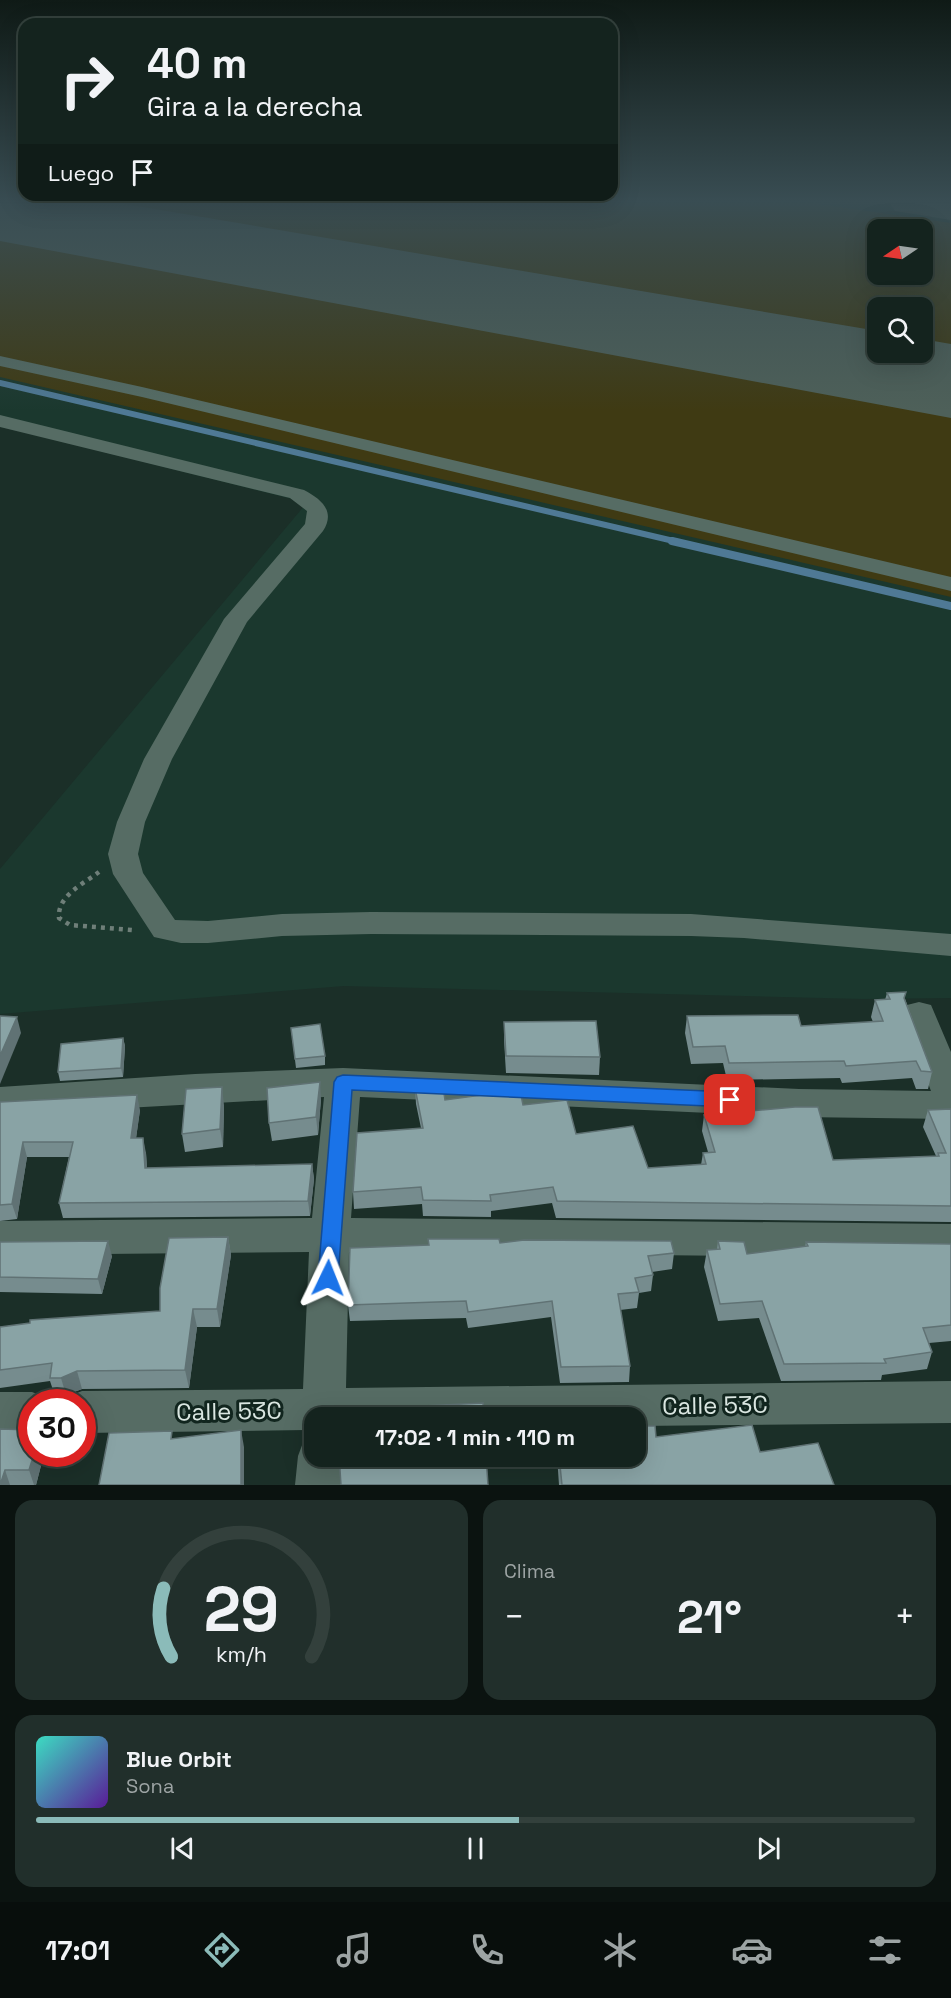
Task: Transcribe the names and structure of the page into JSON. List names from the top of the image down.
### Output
{
  "streets": {
    "street": ["Calle 53C"]
  },
  "north": "left",
  "page": {
    "turn": ["40 m", "Gira a la derecha"],
    "then": "Luego",
    "limit": "30",
    "trip": "17:02 · 1 min · 110 m",
    "tile": "Clima",
    "heat": ["−", "21°", "+"],
    "song": ["Blue Orbit", "Sona"],
    "tabs": "17:01",
    "gauge": ["29", "km/h"]
  }
}
